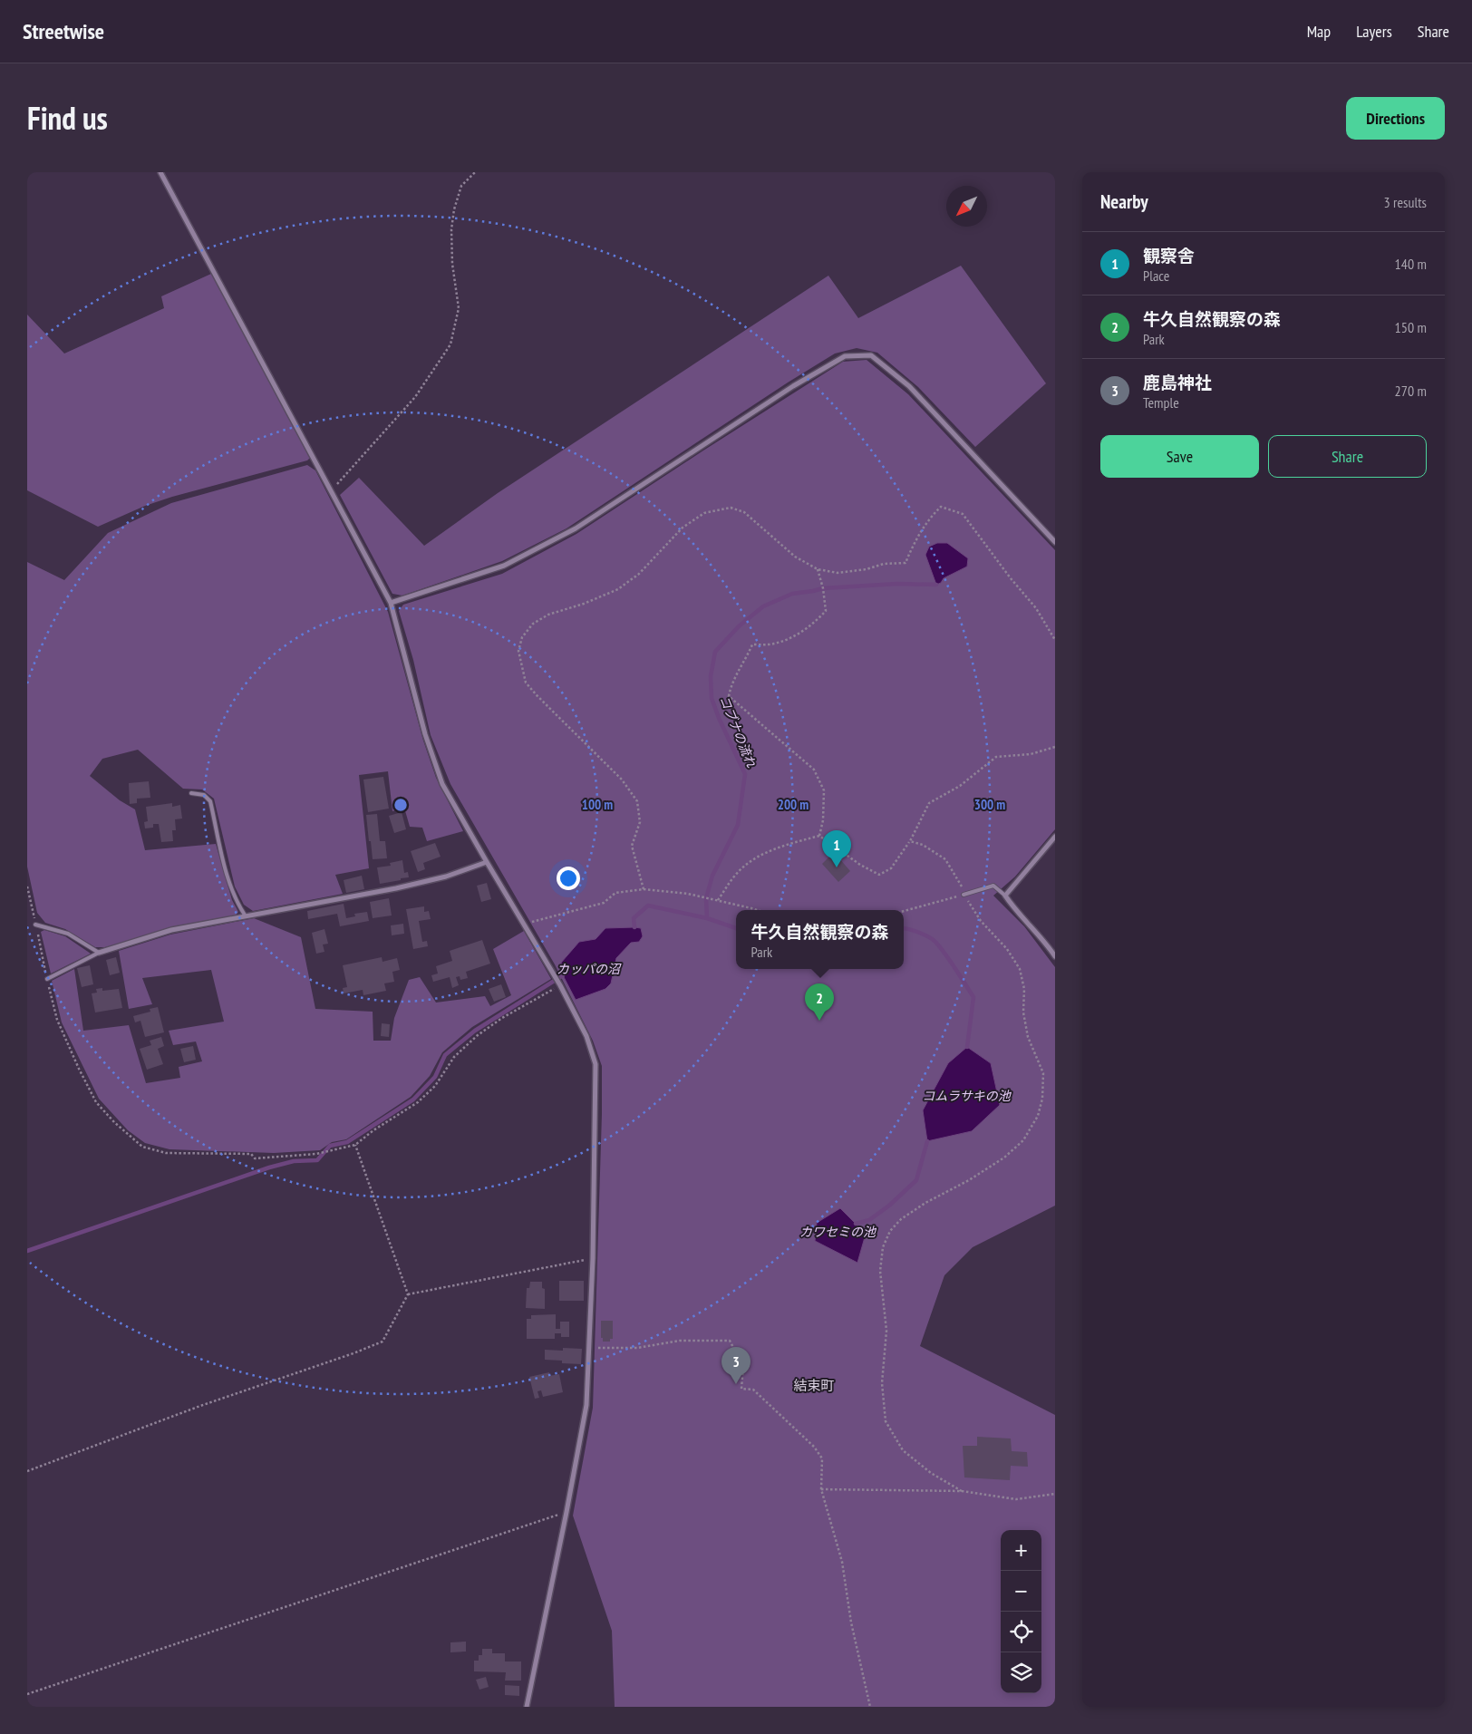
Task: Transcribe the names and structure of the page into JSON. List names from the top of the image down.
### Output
{
  "districts": ["結束町"],
  "water": [
    "コブナの流れ",
    "カッパの沼",
    "コムラサキの池",
    "カワセミの池"
  ],
  "north": "bottom left",
  "page": {
    "header": "Streetwise",
    "nav": ["Map", "Layers", "Share"],
    "title": "Find us",
    "buttons": [
      "Directions",
      ["Save", "Share"]
    ],
    "heading": ["Nearby", "3 results"],
    "list": [
      {
        "mark": "1",
        "name": "観察舎",
        "note": "Place",
        "value": "140 m"
      },
      {
        "mark": "2",
        "name": "牛久自然観察の森",
        "note": "Park",
        "value": "150 m"
      },
      {
        "mark": "3",
        "name": "鹿島神社",
        "note": "Temple",
        "value": "270 m"
      }
    ],
    "pins": ["1", "2", "3"],
    "popup": ["牛久自然観察の森", "Park"],
    "map_buttons": ["+", "−"]
  },
  "rings": ["100 m", "200 m", "300 m"]
}
